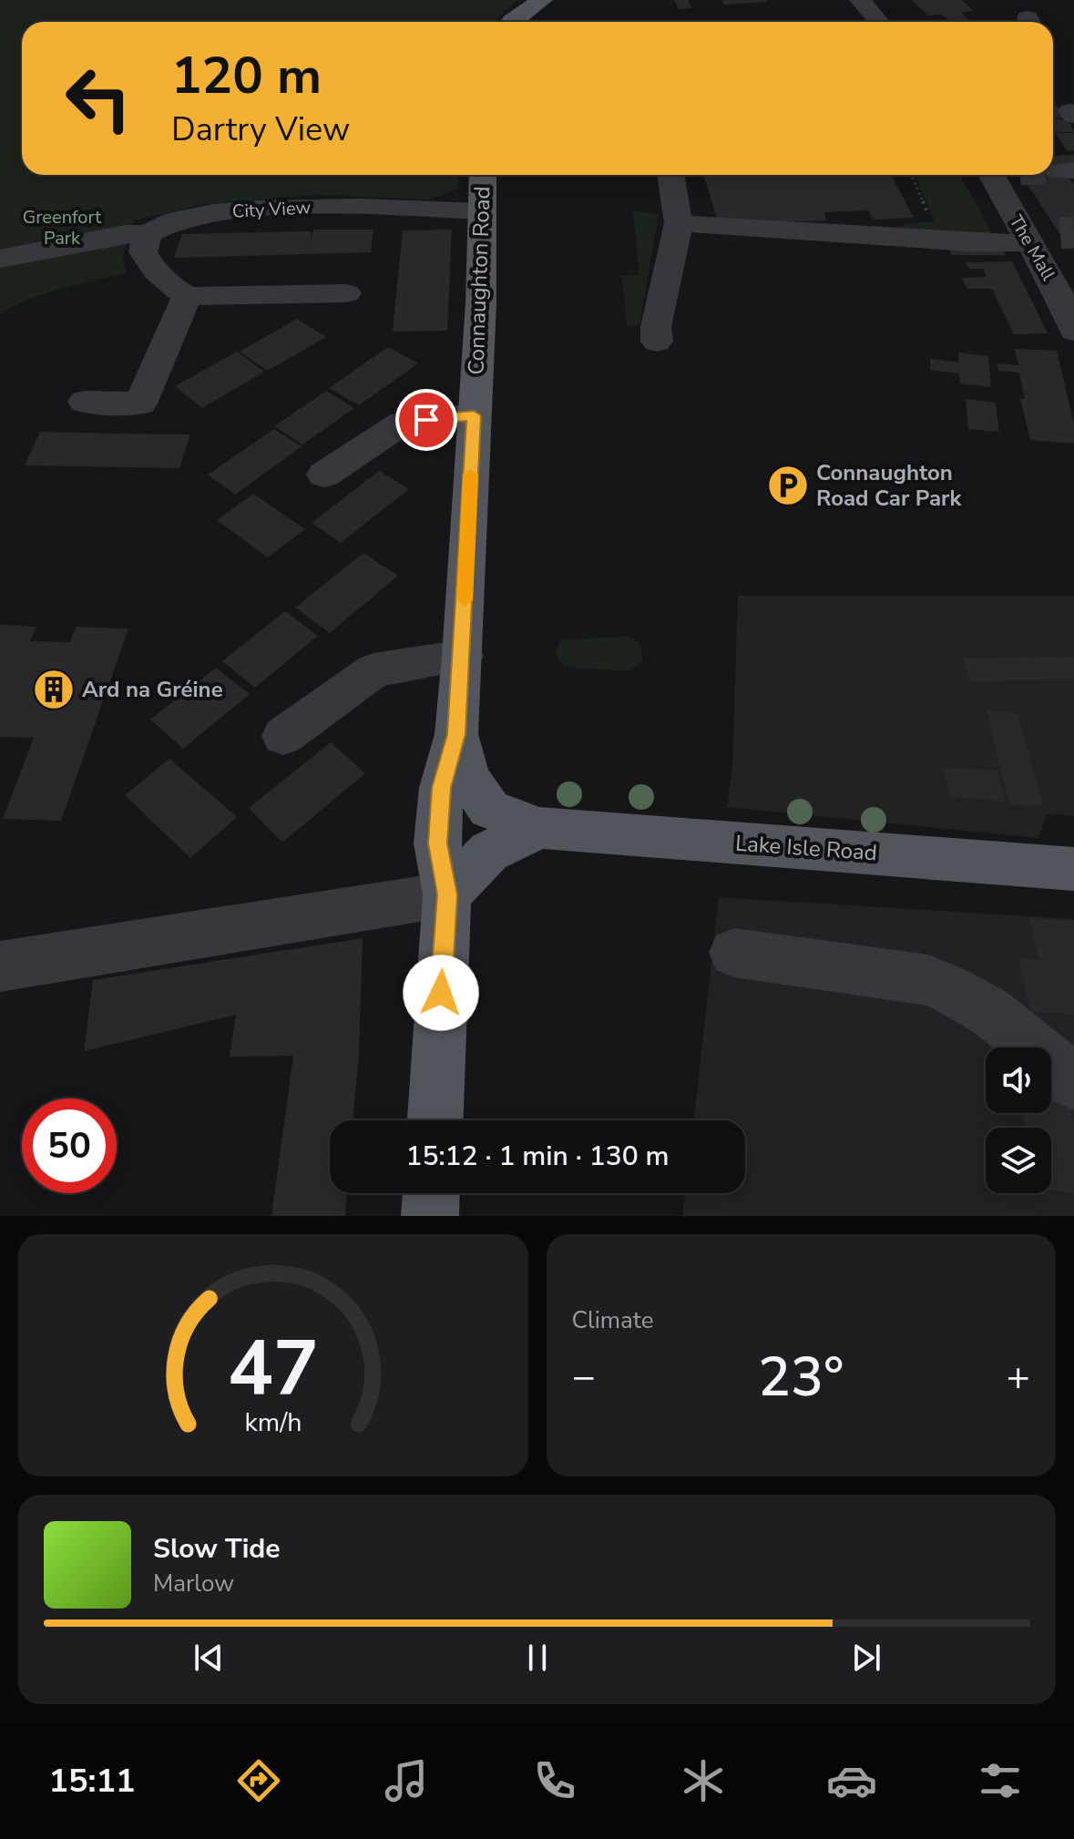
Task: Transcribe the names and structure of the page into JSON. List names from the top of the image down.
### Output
{
  "streets": {
    "main road": ["Connaughton Road", "Lake Isle Road"],
    "street": ["City View", "The Mall"]
  },
  "crossings": [
    ["City View", "Connaughton Road"],
    ["Connaughton Road", "Lake Isle Road"]
  ],
  "parks": ["Greenfort Park"],
  "places": {
    "parking": ["Connaughton Road Car Park"],
    "building": ["Ard na Gréine"]
  },
  "page": {
    "turn": ["120 m", "Dartry View"],
    "limit": "50",
    "trip": "15:12 · 1 min · 130 m",
    "tile": "Climate",
    "heat": ["−", "23°", "+"],
    "song": ["Slow Tide", "Marlow"],
    "tabs": "15:11",
    "gauge": ["47", "km/h"]
  }
}
